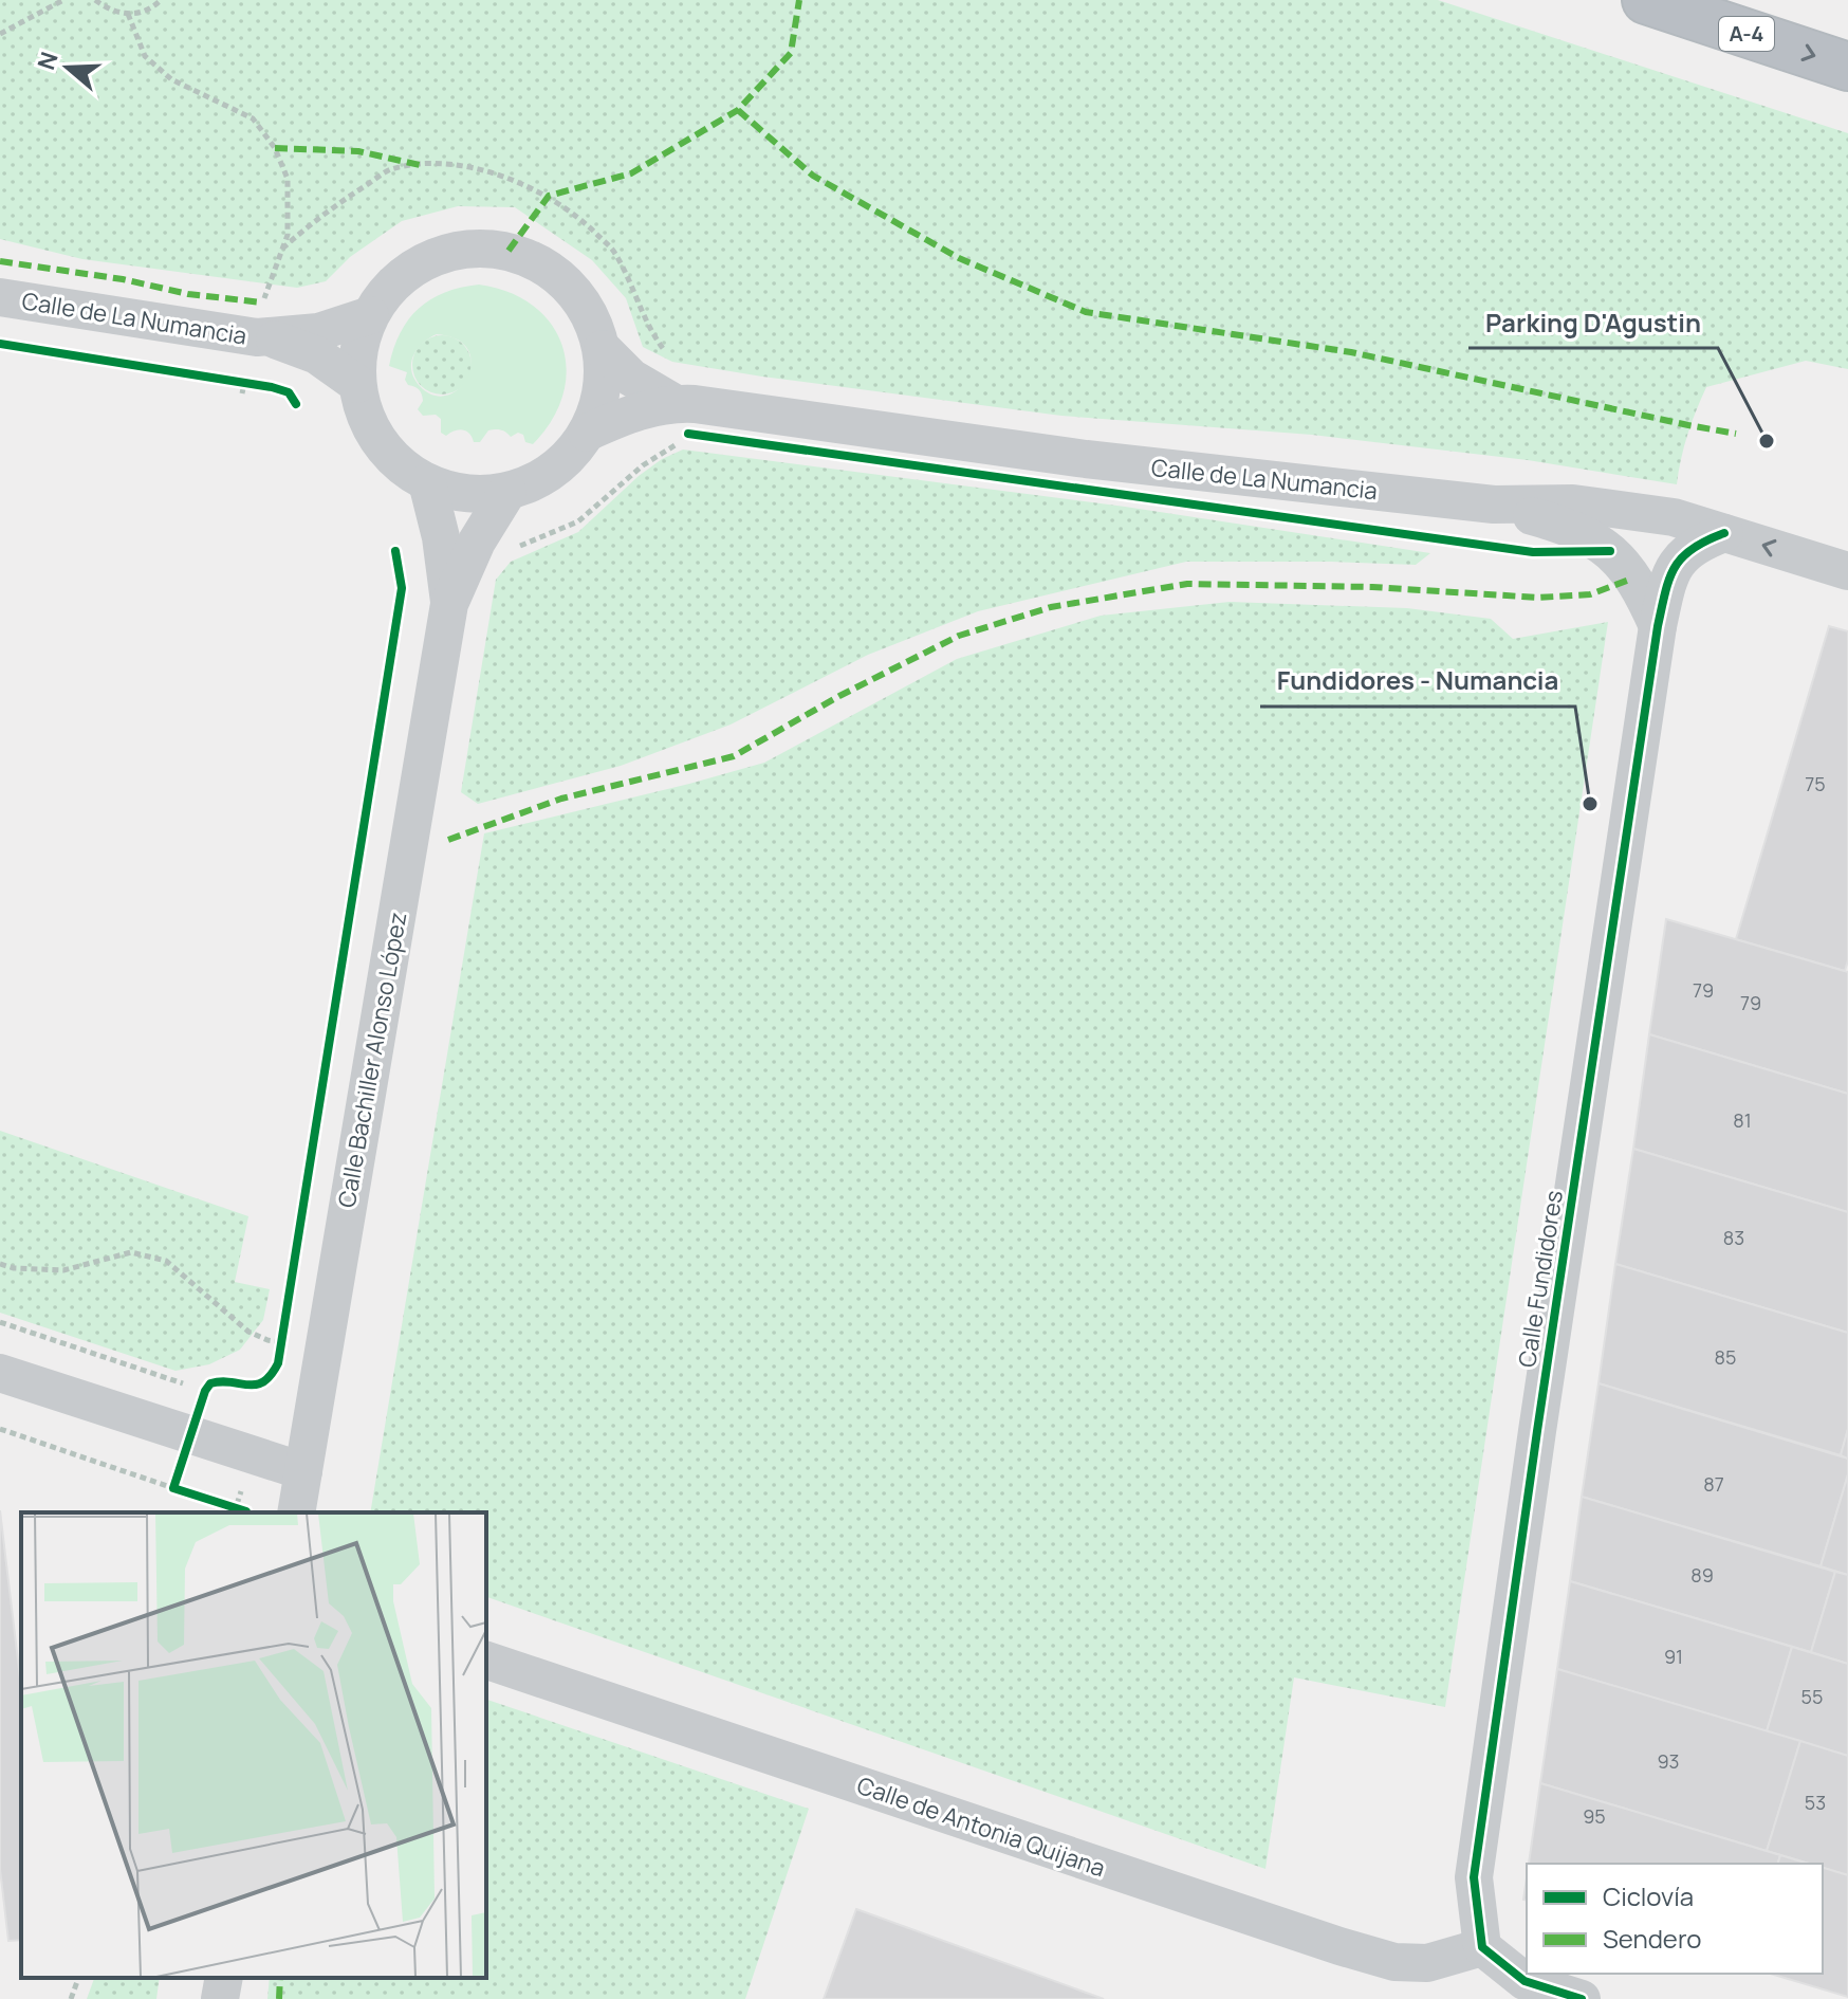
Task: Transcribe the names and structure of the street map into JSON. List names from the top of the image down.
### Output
{
  "streets": {
    "highway": ["A-4"],
    "street": [
      "Calle de La Numancia",
      "Calle Bachiller Alonso López",
      "Calle Fundidores",
      "Calle de Antonia Quijana"
    ]
  },
  "crossings": [
    ["Calle de La Numancia", "Calle Bachiller Alonso López"],
    ["Calle de La Numancia", "Calle Fundidores"],
    ["Calle Fundidores", "Calle de Antonia Quijana"]
  ],
  "places": ["Parking D'Agustin", "Fundidores - Numancia"],
  "house_numbers": [
    "75",
    "79",
    "79",
    "81",
    "83",
    "85",
    "87",
    "89",
    "91",
    "55",
    "93",
    "53",
    "95"
  ],
  "legend": ["Ciclovía", "Sendero"],
  "north": "left"
}
